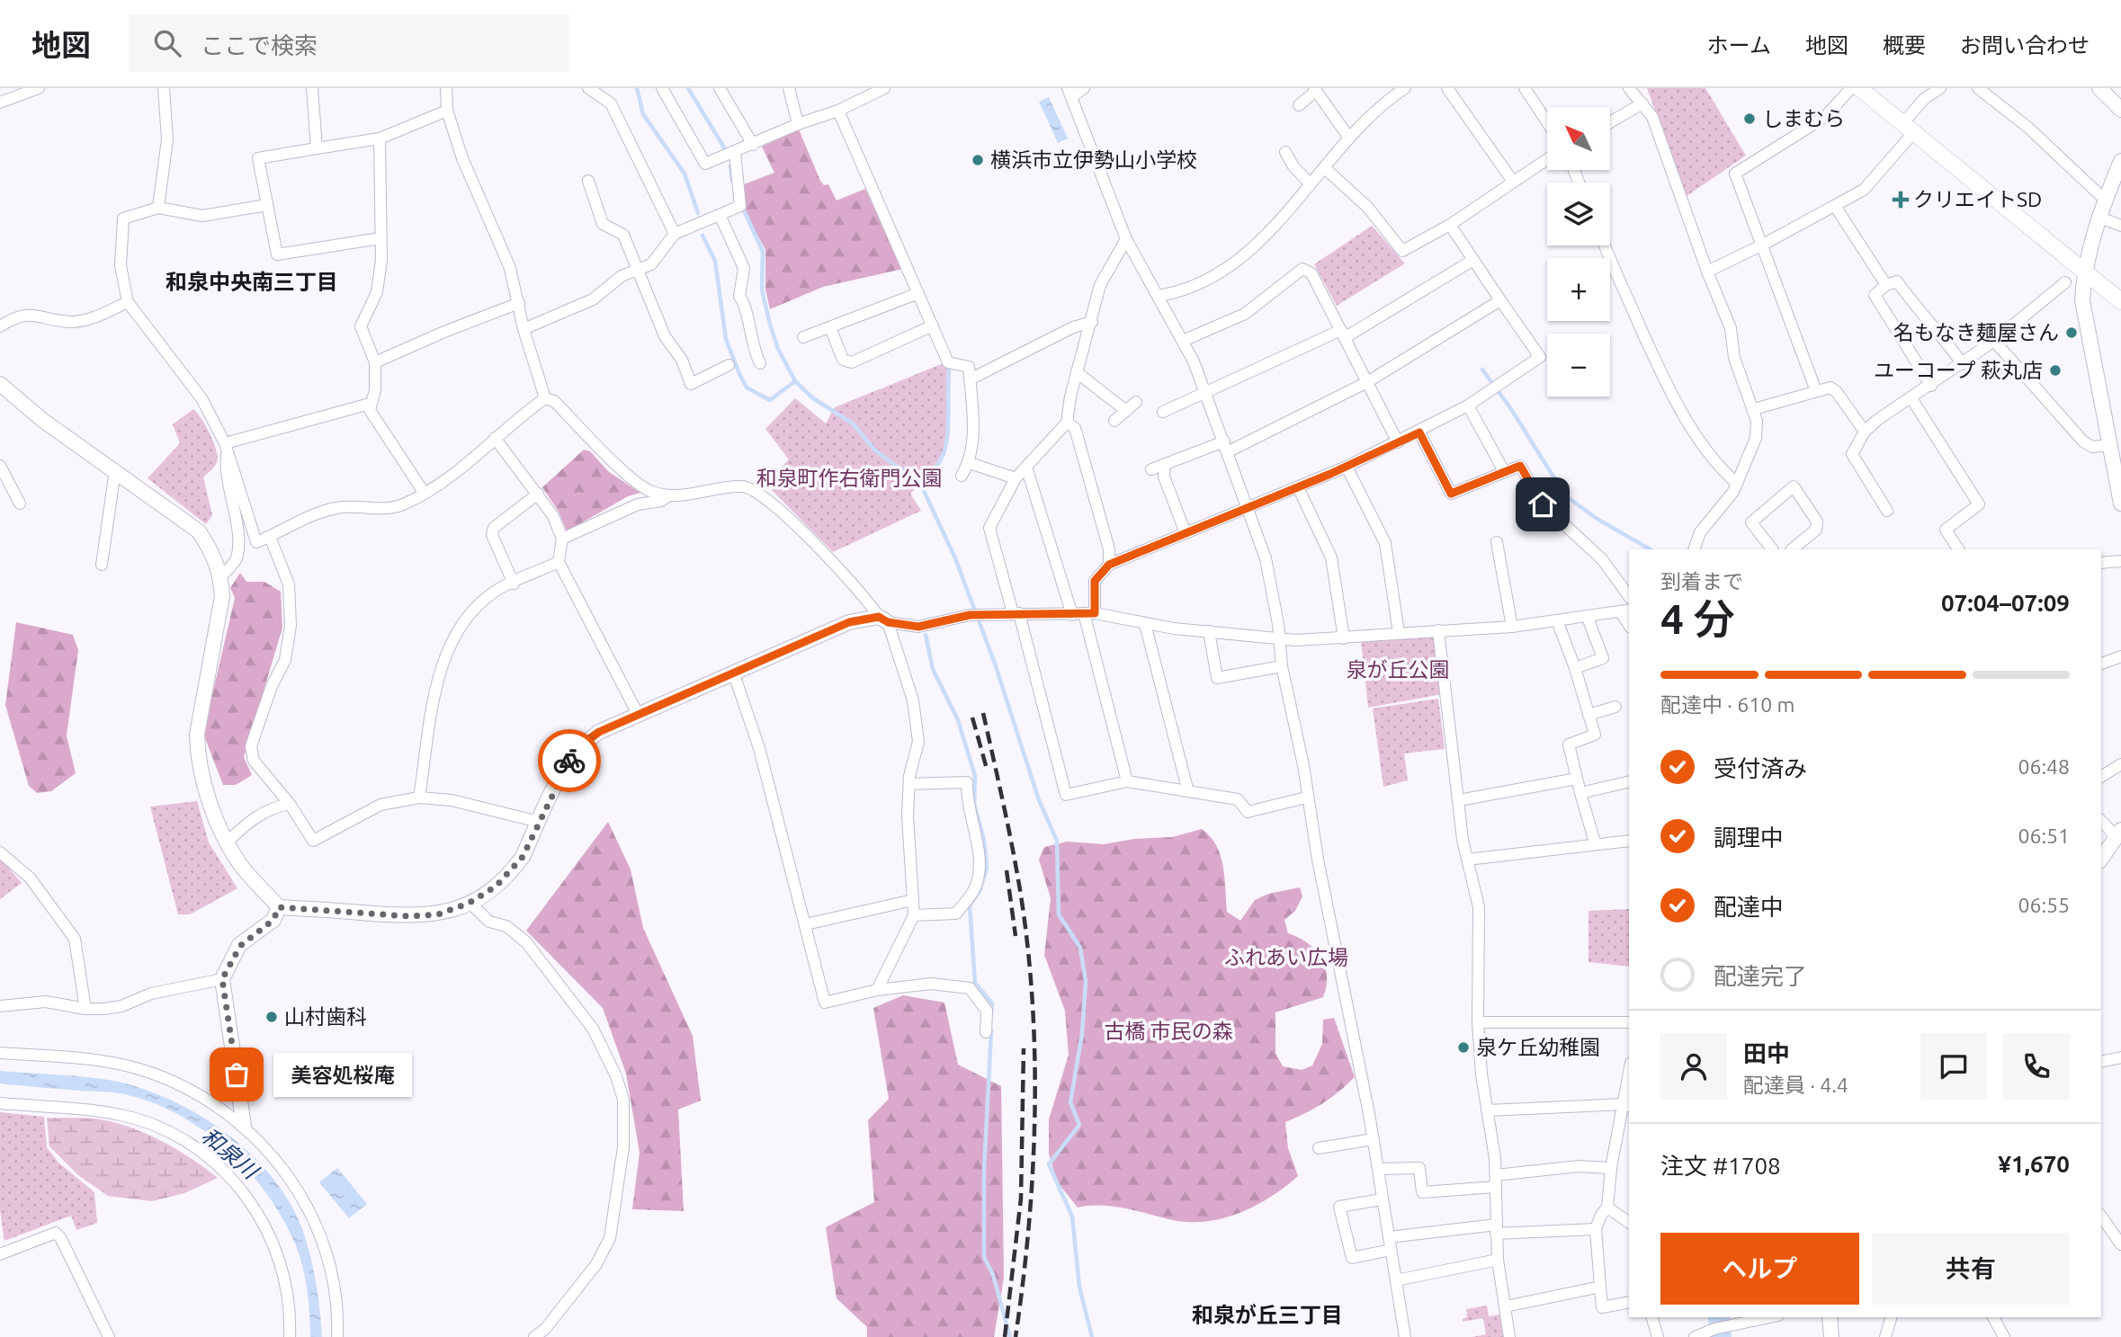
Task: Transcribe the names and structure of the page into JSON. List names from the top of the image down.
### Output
{
  "districts": ["和泉中央南三丁目", "和泉が丘三丁目"],
  "water": ["和泉川"],
  "parks": [
    "和泉町作右衛門公園",
    "泉が丘公園",
    "ふれあい広場",
    "古橋 市民の森"
  ],
  "places": {
    "other": [
      "しまむら",
      "横浜市立伊勢山小学校",
      "名もなき麺屋さん",
      "ユーコープ 萩丸店",
      "山村歯科",
      "泉ケ丘幼稚園",
      "美容処桜庵"
    ],
    "health": ["クリエイトSD"]
  },
  "north": "top left",
  "page": {
    "header": "地図",
    "search": "ここで検索",
    "nav": [
      "ホーム",
      "地図",
      "概要",
      "お問い合わせ"
    ],
    "map_buttons": ["+", "−"],
    "heading": ["4 分", "到着まで", "07:04–07:09"],
    "panel": [
      "田中",
      "配達員 · 4.4",
      "注文 #1708",
      "¥1,670"
    ],
    "bar": "配達中 · 610 m",
    "list": [
      ["受付済み", "06:48"],
      ["調理中", "06:51"],
      ["配達中", "06:55"],
      "配達完了"
    ],
    "bubble": "美容処桜庵",
    "buttons": ["ヘルプ", "共有"]
  }
}
